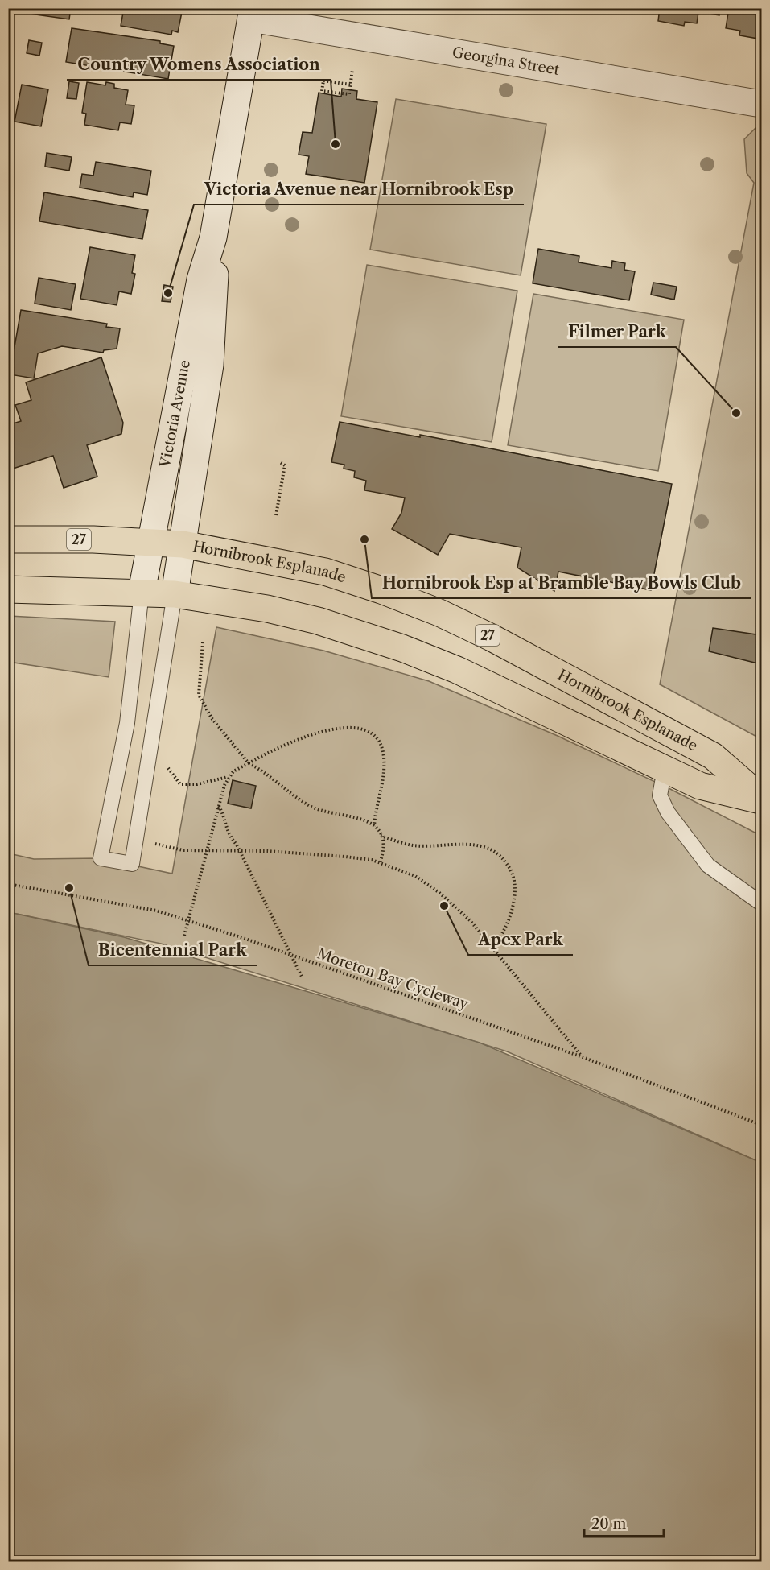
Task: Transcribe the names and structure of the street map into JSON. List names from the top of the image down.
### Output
{
  "streets": {
    "main road": [
      "Georgina Street",
      "Victoria Avenue",
      "27",
      "Hornibrook Esplanade"
    ],
    "path": ["Moreton Bay Cycleway"]
  },
  "crossings": [
    ["Georgina Street", "Victoria Avenue"],
    ["Victoria Avenue", "Hornibrook Esplanade"]
  ],
  "places": [
    "Country Womens Association",
    "Victoria Avenue near Hornibrook Esp",
    "Filmer Park",
    "Hornibrook Esp at Bramble Bay Bowls Club",
    "Bicentennial Park",
    "Apex Park"
  ],
  "scale_bar": "20 m"
}
